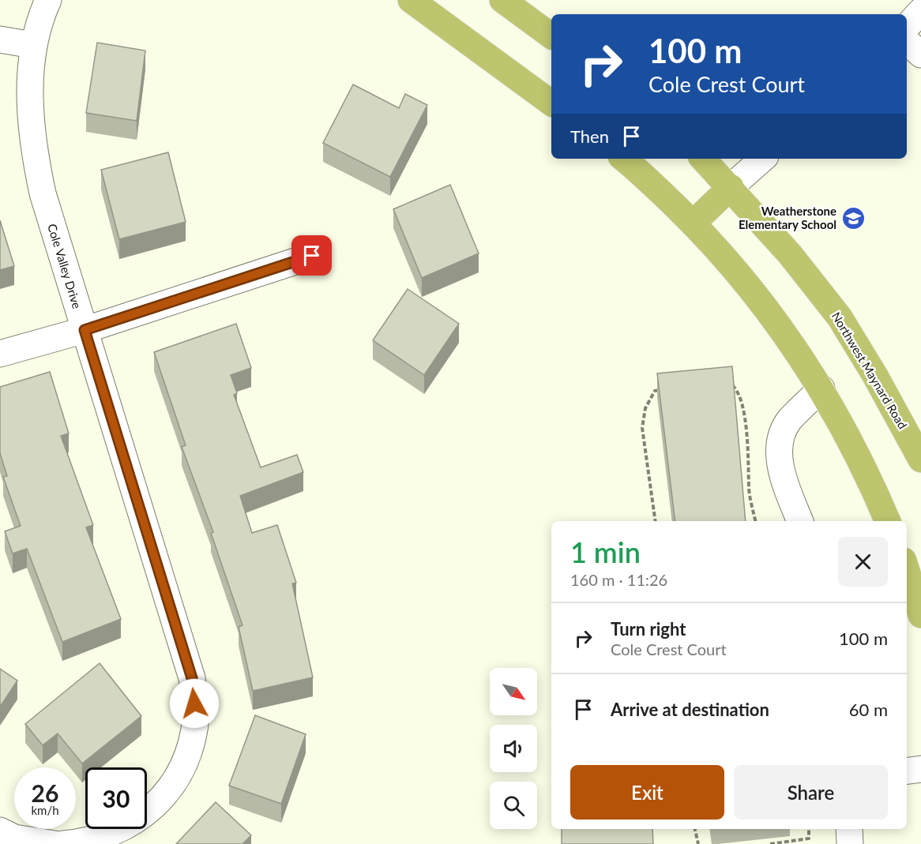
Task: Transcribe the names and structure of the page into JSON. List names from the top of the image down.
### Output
{
  "streets": {
    "main road": ["Northwest Maynard Road"],
    "street": ["Cole Valley Drive"]
  },
  "places": {
    "school or university": ["Weatherstone Elementary School"]
  },
  "north": "bottom right",
  "page": {
    "turn": ["100 m", "Cole Crest Court"],
    "then": "Then",
    "heading": ["1 min", "160 m · 11:26"],
    "list": [
      {
        "name": "Turn right",
        "note": "Cole Crest Court",
        "value": "100 m"
      },
      {
        "name": "Arrive at destination",
        "value": "60 m"
      }
    ],
    "buttons": ["Exit", "Share"],
    "speed": "26 km/h",
    "limit": "30"
  }
}
